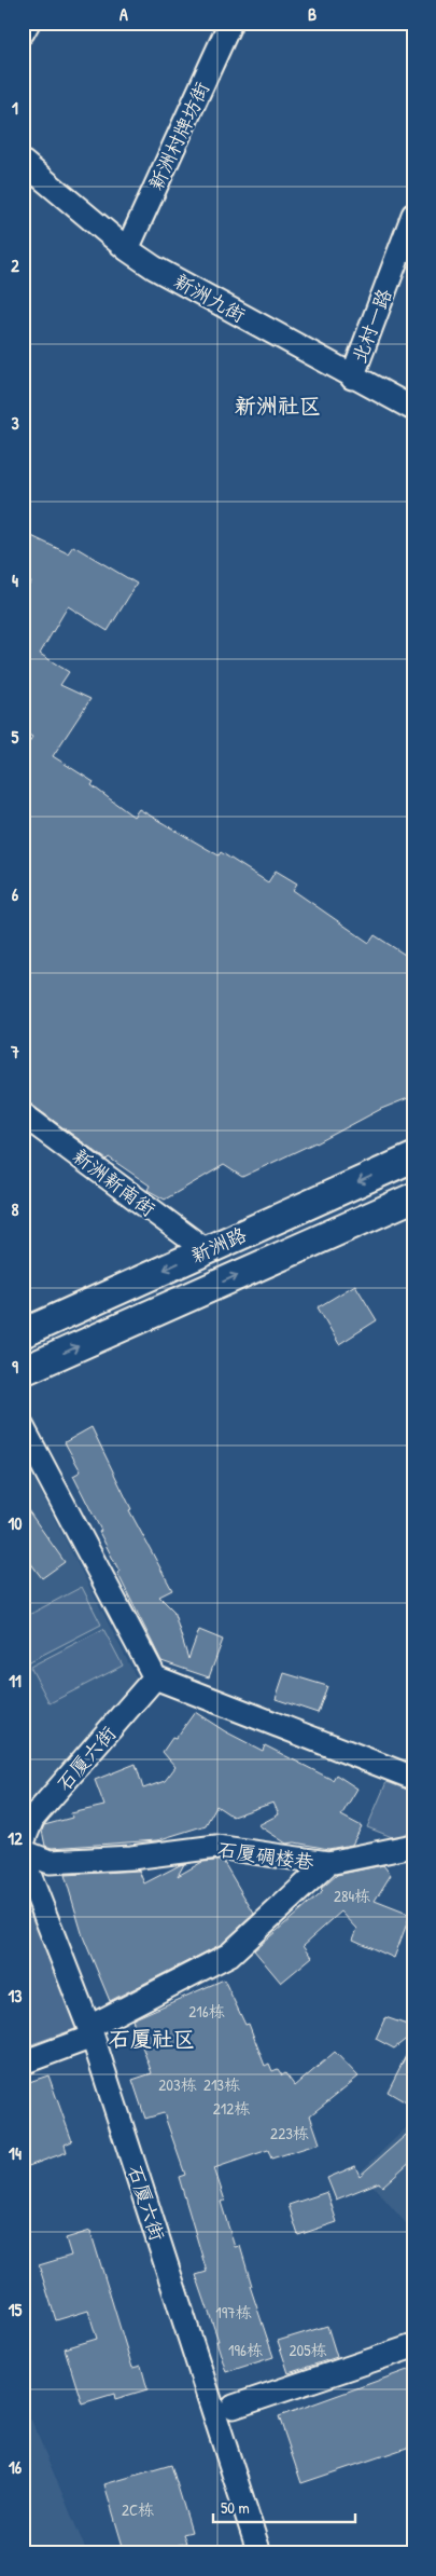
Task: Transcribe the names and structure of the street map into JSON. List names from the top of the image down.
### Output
{
  "streets": {
    "main road": ["新洲路"],
    "street": [
      "新洲村牌坊街",
      "新洲九街",
      "北村一路",
      "新洲新南街",
      "石厦六街",
      "石厦碉楼巷"
    ]
  },
  "crossings": [
    ["新洲村牌坊街", "新洲九街"],
    ["新洲九街", "北村一路"],
    ["新洲新南街", "新洲路"]
  ],
  "districts": ["新洲社区", "石厦社区"],
  "house_numbers": [
    "284栋",
    "216栋",
    "203栋",
    "213栋",
    "212栋",
    "223栋",
    "197栋",
    "196栋",
    "205栋",
    "2C栋"
  ],
  "scale_bar": "50 m",
  "grid": {
    "columns": ["A", "B"],
    "rows": [
      "1",
      "2",
      "3",
      "4",
      "5",
      "6",
      "7",
      "8",
      "9",
      "10",
      "11",
      "12",
      "13",
      "14",
      "15",
      "16"
    ]
  }
}
